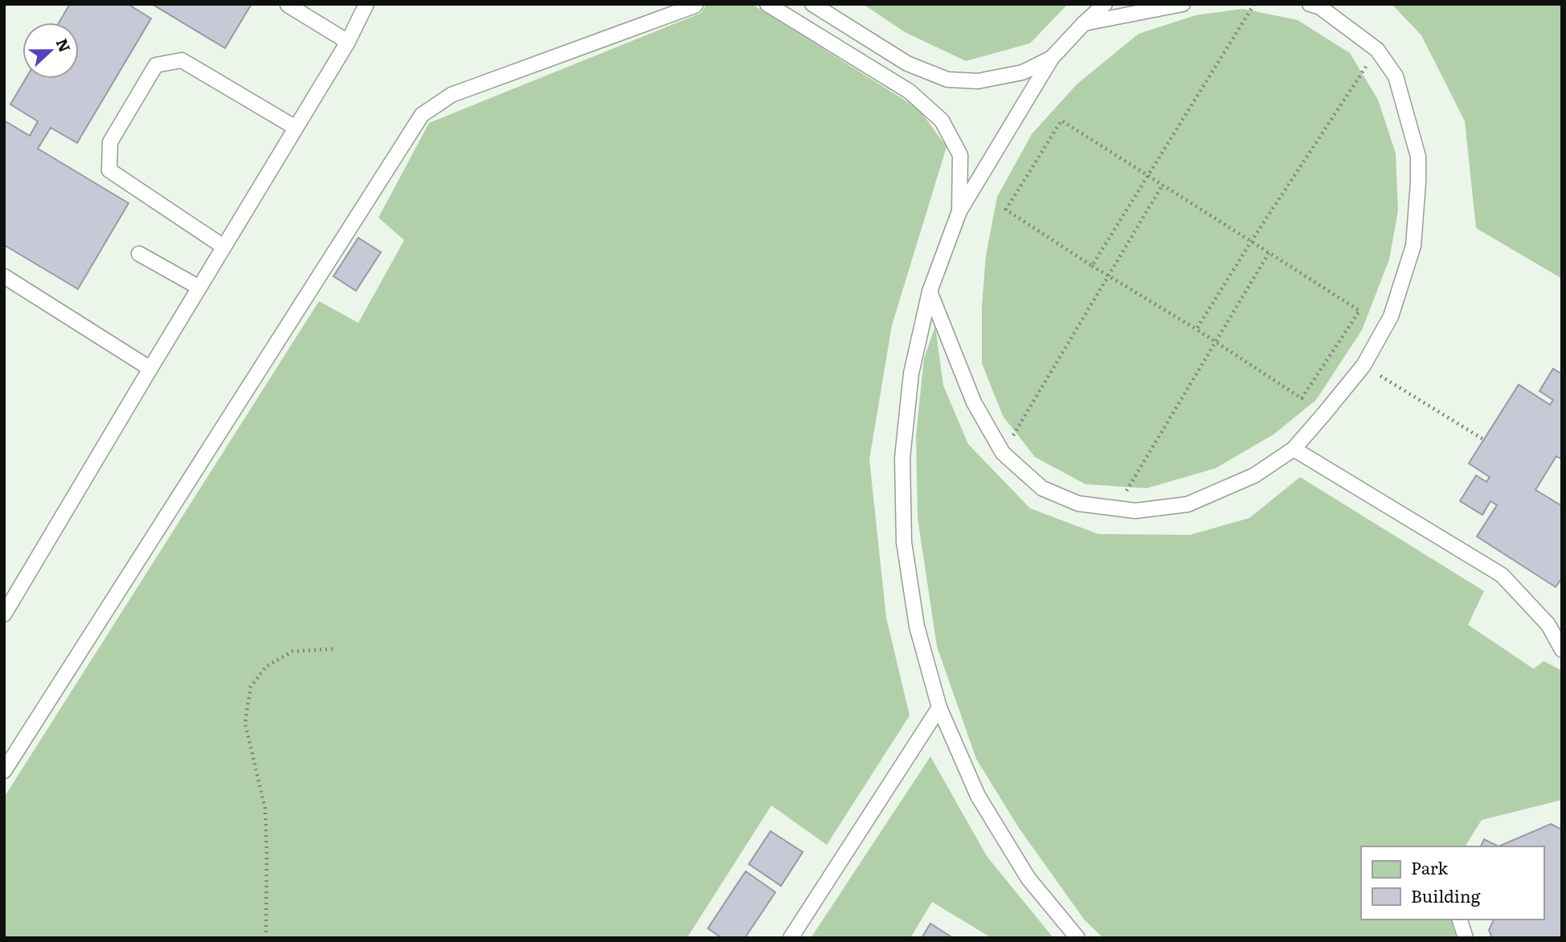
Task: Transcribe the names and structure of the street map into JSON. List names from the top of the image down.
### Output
{
  "legend": ["Park", "Building"],
  "north": "right"
}
